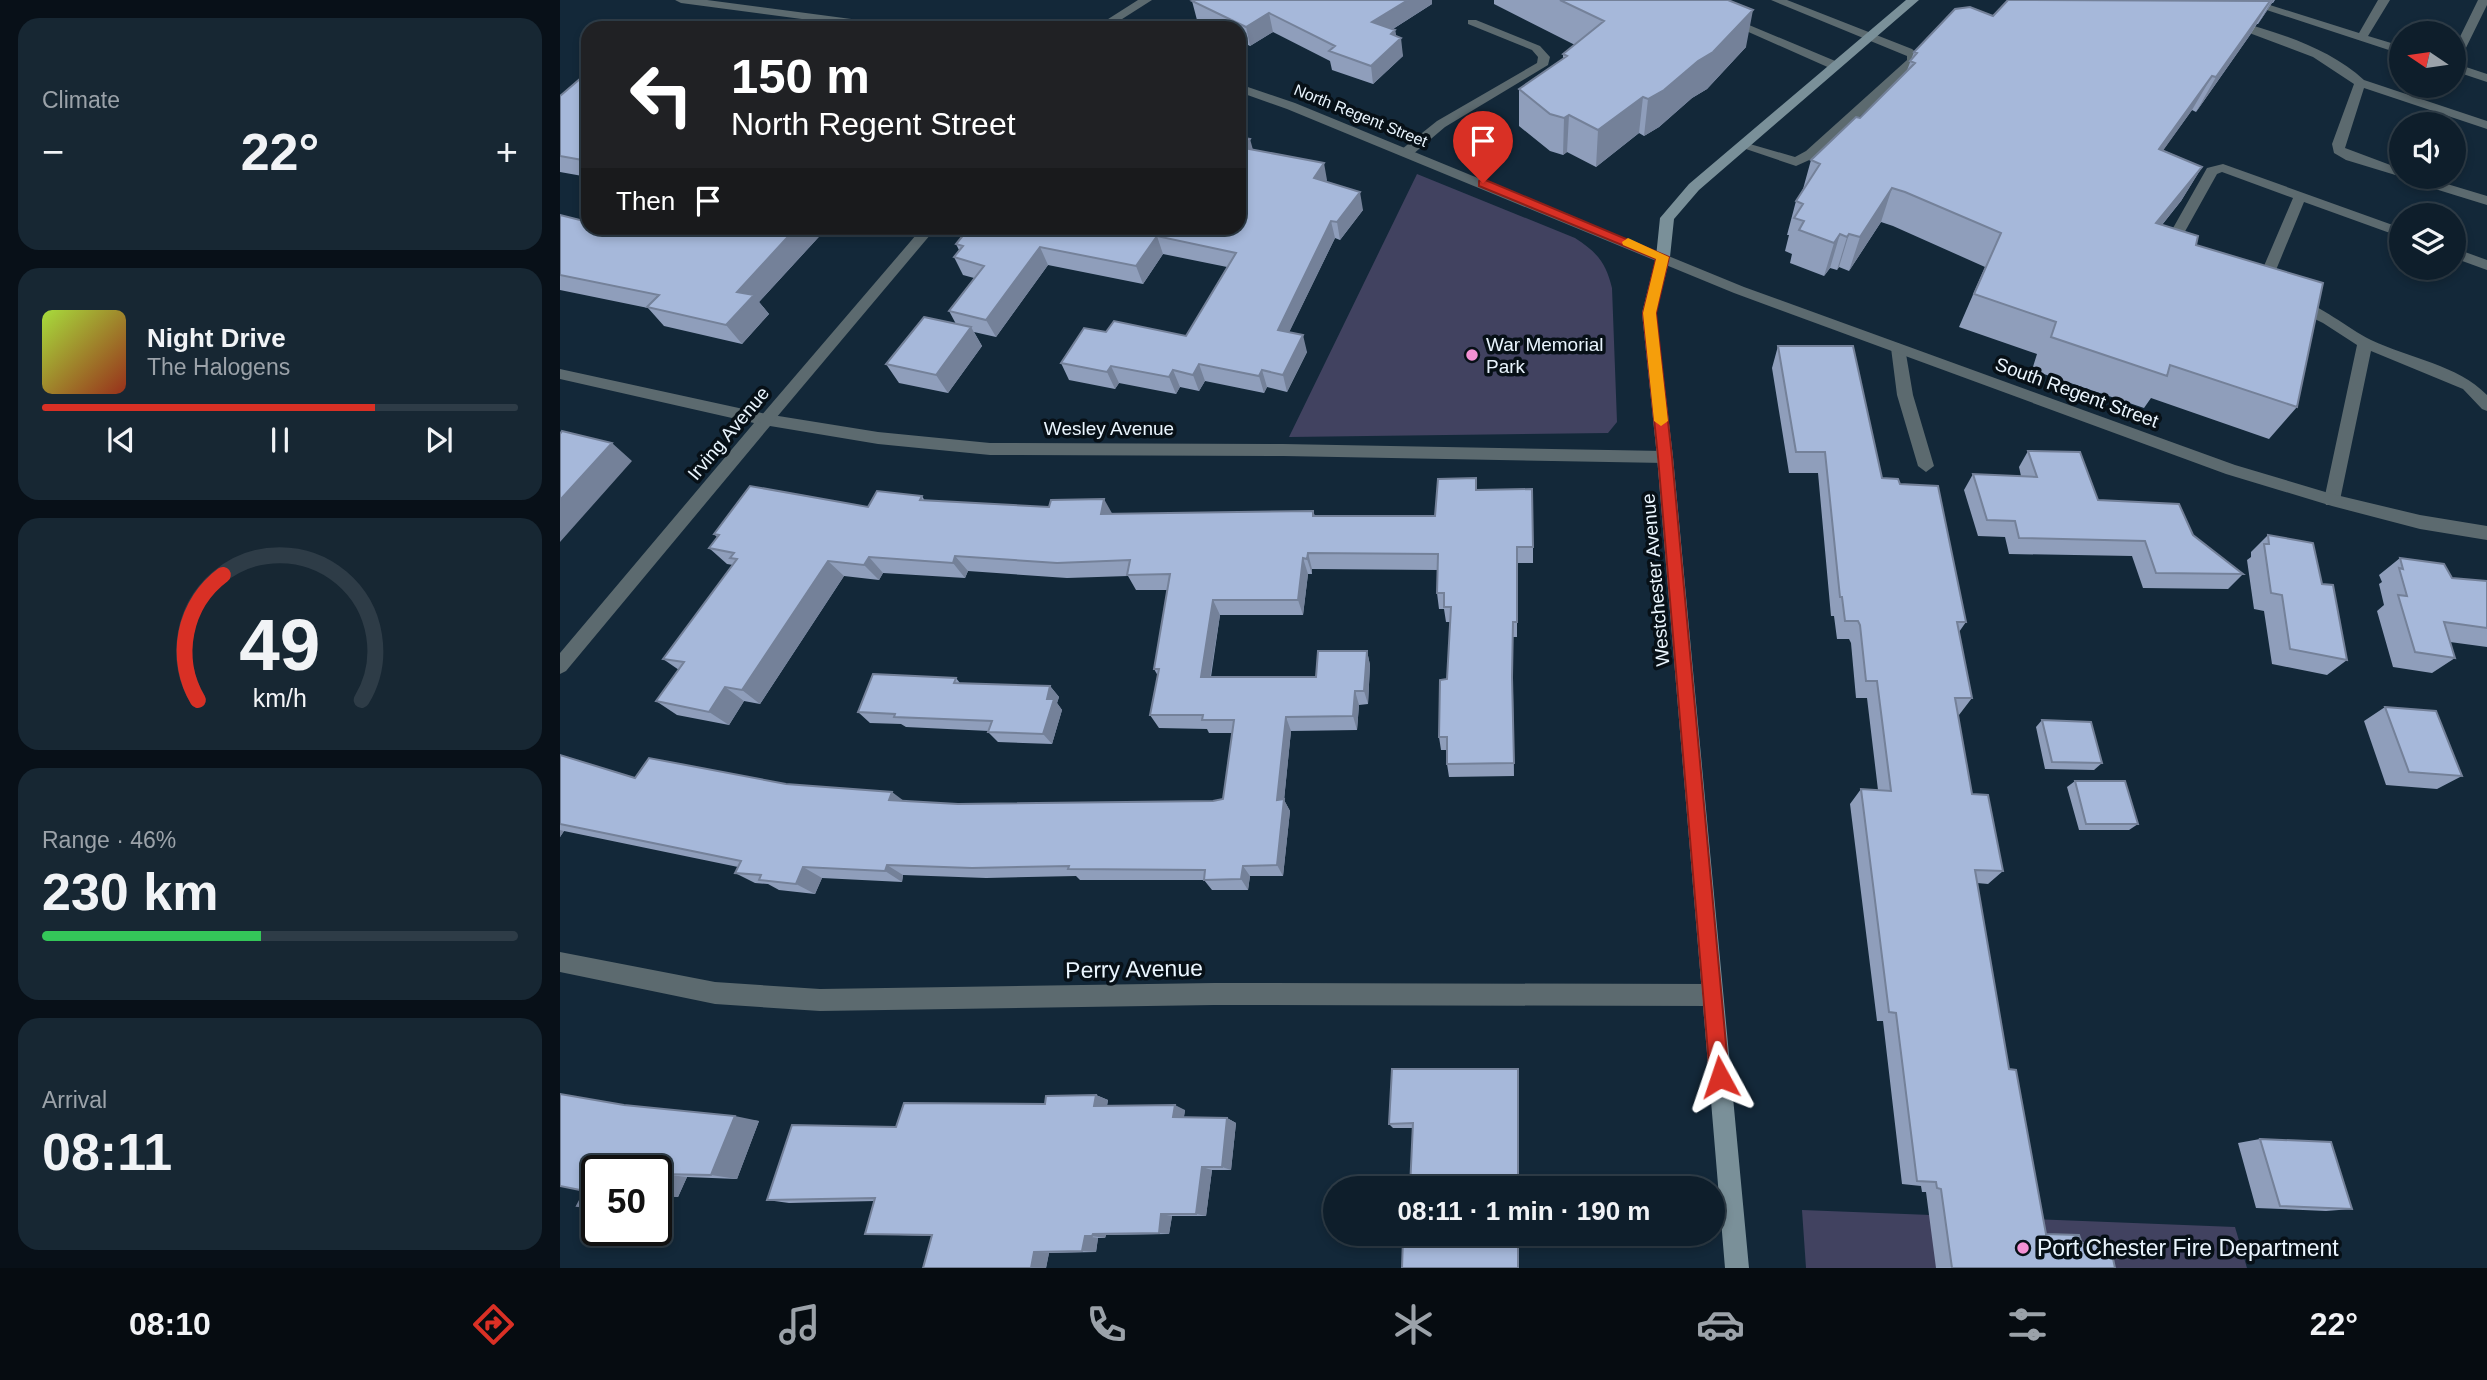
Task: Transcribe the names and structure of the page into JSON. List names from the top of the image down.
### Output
{
  "streets": {
    "main road": ["Westchester Avenue"],
    "street": [
      "North Regent Street",
      "South Regent Street",
      "Wesley Avenue",
      "Irving Avenue",
      "Perry Avenue"
    ]
  },
  "crossings": [
    ["North Regent Street", "South Regent Street"],
    ["North Regent Street", "Westchester Avenue"],
    ["South Regent Street", "Westchester Avenue"],
    ["Wesley Avenue", "Irving Avenue"],
    ["Wesley Avenue", "Westchester Avenue"],
    ["Westchester Avenue", "Perry Avenue"]
  ],
  "places": ["War Memorial Park", "Port Chester Fire Department"],
  "north": "left",
  "page": {
    "tile": [
      "Climate",
      ["Range · 46%", "230 km"],
      ["Arrival", "08:11"]
    ],
    "turn": ["150 m", "North Regent Street"],
    "heat": ["−", "22°", "+"],
    "then": "Then",
    "song": ["Night Drive", "The Halogens"],
    "limit": "50",
    "trip": "08:11 · 1 min · 190 m",
    "tabs": ["08:10", "22°"],
    "gauge": ["49", "km/h"]
  }
}
